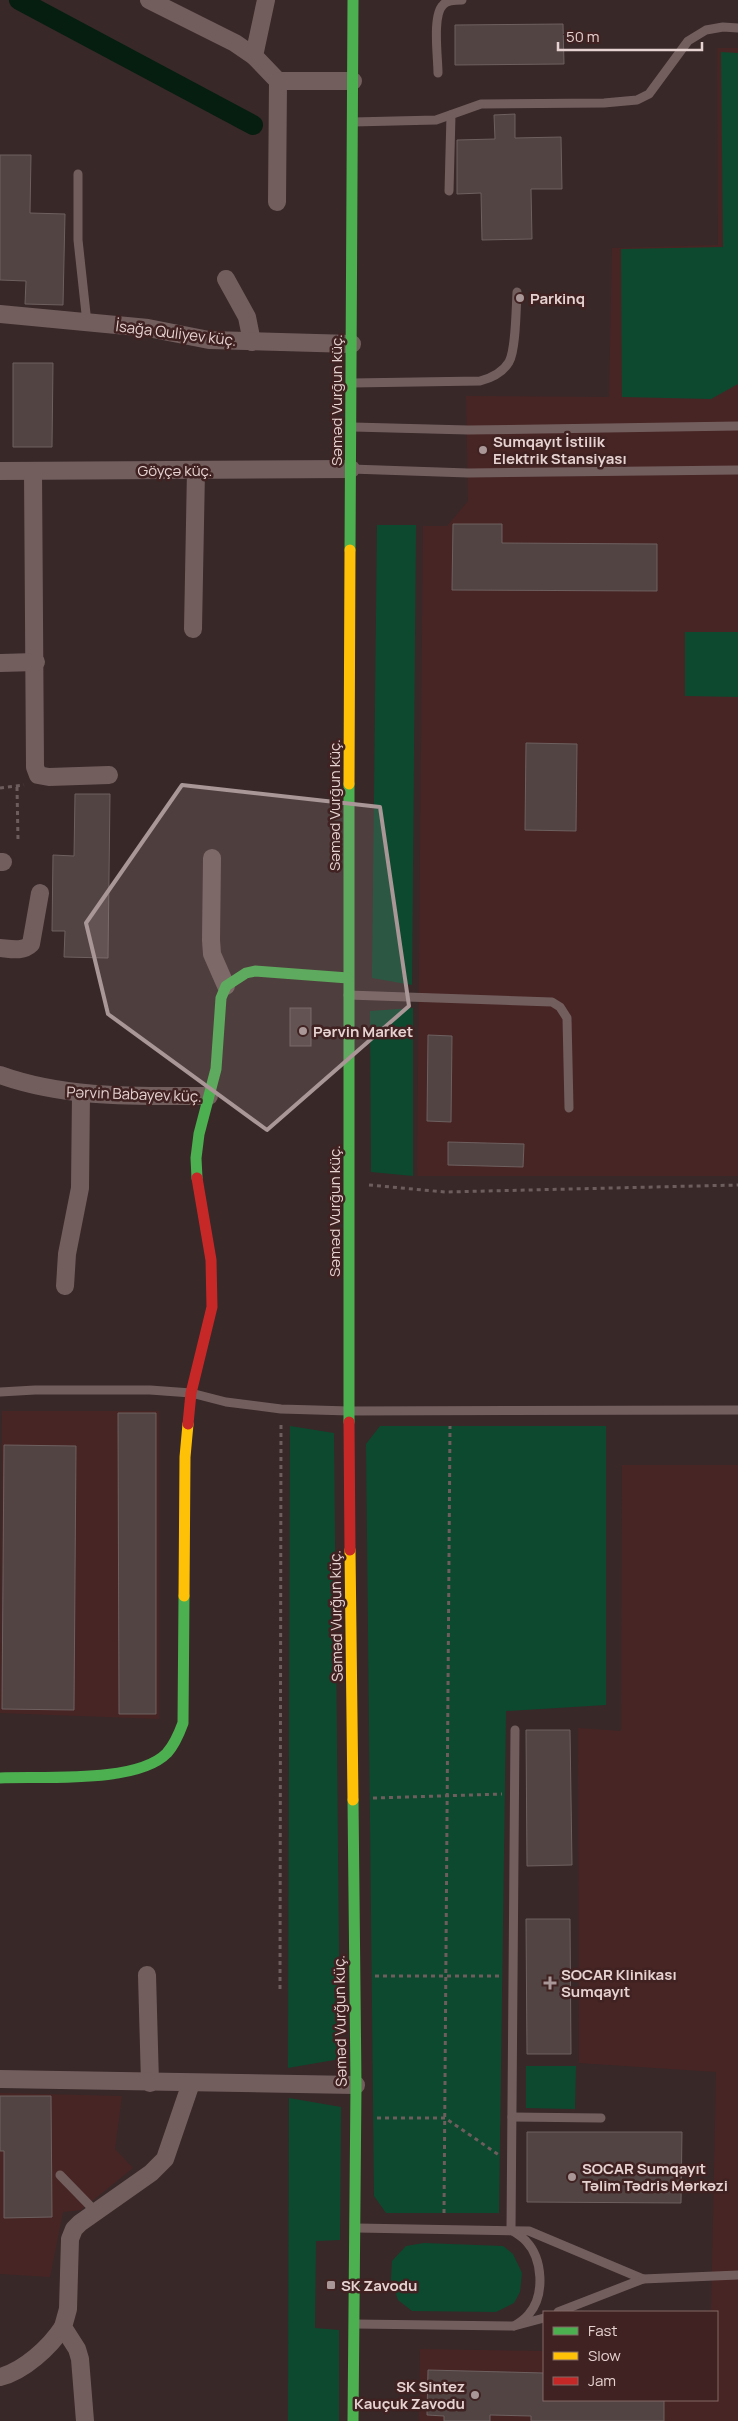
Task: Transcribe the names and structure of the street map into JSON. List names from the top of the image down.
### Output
{
  "streets": {
    "main road": ["Səməd Vurğun küç."],
    "street": ["İsağa Quliyev küç.", "Göyçə küç.", "Pərvin Babayev küç."]
  },
  "crossings": [
    ["İsağa Quliyev küç.", "Səməd Vurğun küç."],
    ["Səməd Vurğun küç.", "Göyçə küç."]
  ],
  "places": {
    "other": [
      "Parkinq",
      "Sumqayıt İstilik Elektrik Stansiyası",
      "Pərvin Market",
      "SOCAR Sumqayıt Təlim Tədris Mərkəzi",
      "SK Sintez Kauçuk Zavodu"
    ],
    "health": ["SOCAR Klinikası Sumqayıt"],
    "transit": ["SK Zavodu"]
  },
  "legend": ["Fast", "Slow", "Jam"],
  "scale_bar": "50 m"
}
